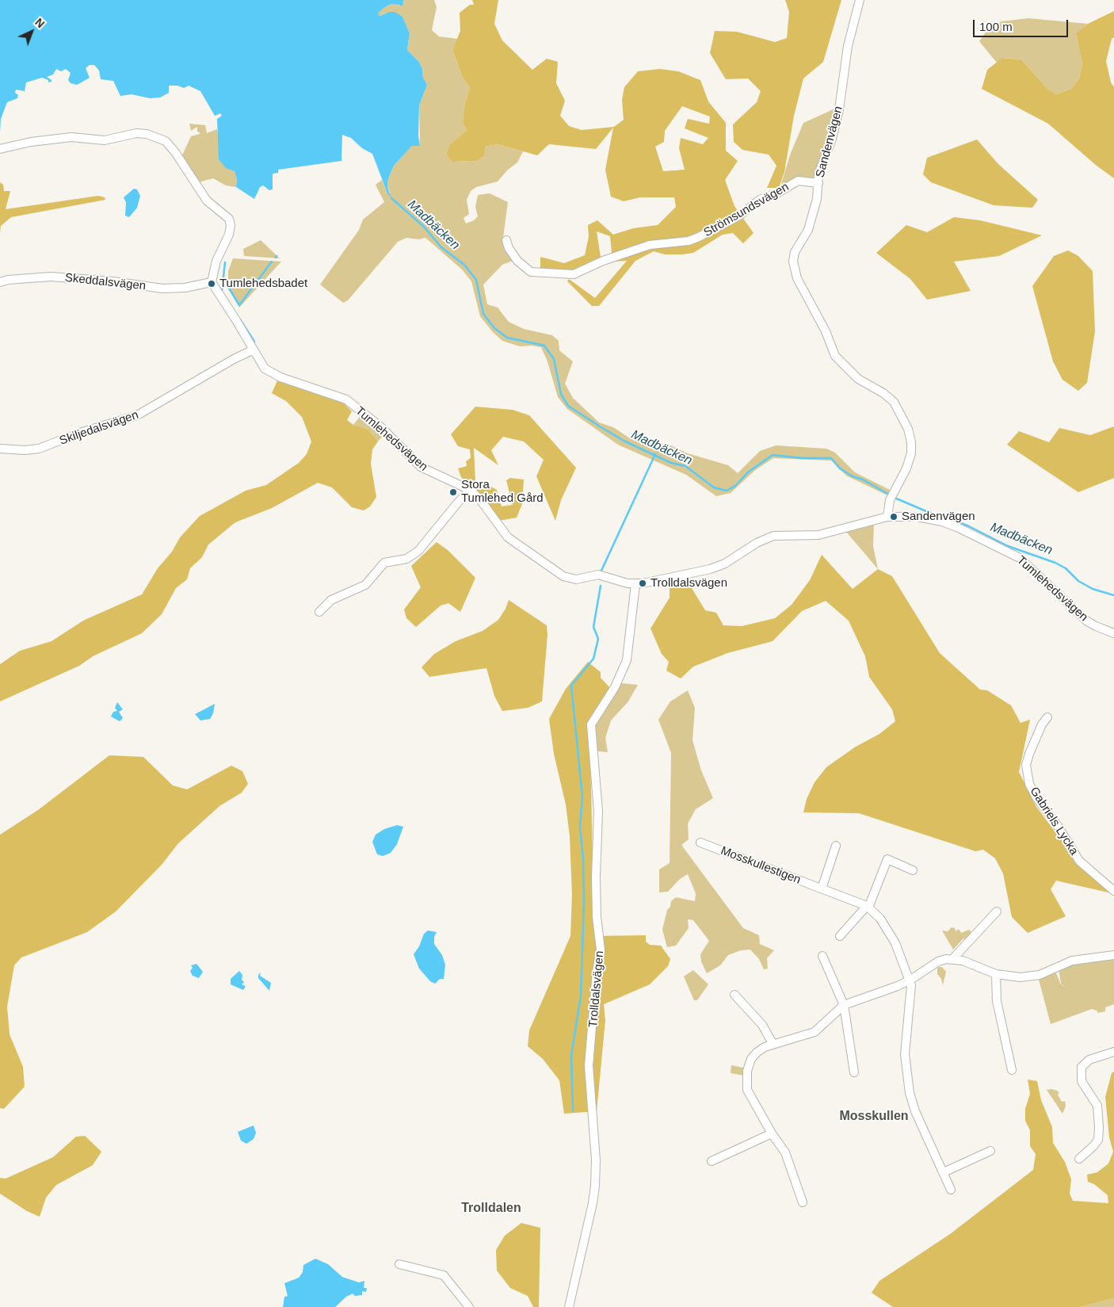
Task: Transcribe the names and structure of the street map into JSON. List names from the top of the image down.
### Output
{
  "streets": {
    "street": [
      "Sandenvägen",
      "Strömsundsvägen",
      "Skeddalsvägen",
      "Skiljedalsvägen",
      "Tumlehedsvägen",
      "Gabriels Lycka",
      "Mosskullestigen",
      "Trolldalsvägen"
    ]
  },
  "crossings": [
    ["Sandenvägen", "Strömsundsvägen"],
    ["Sandenvägen", "Tumlehedsvägen"],
    ["Skeddalsvägen", "Tumlehedsvägen"],
    ["Skiljedalsvägen", "Tumlehedsvägen"],
    ["Tumlehedsvägen", "Trolldalsvägen"]
  ],
  "districts": ["Mosskullen", "Trolldalen"],
  "water": ["Madbäcken"],
  "places": [
    "Tumlehedsbadet",
    "Stora Tumlehed Gård",
    "Sandenvägen",
    "Trolldalsvägen"
  ],
  "scale_bar": "100 m",
  "north": "top right"
}
